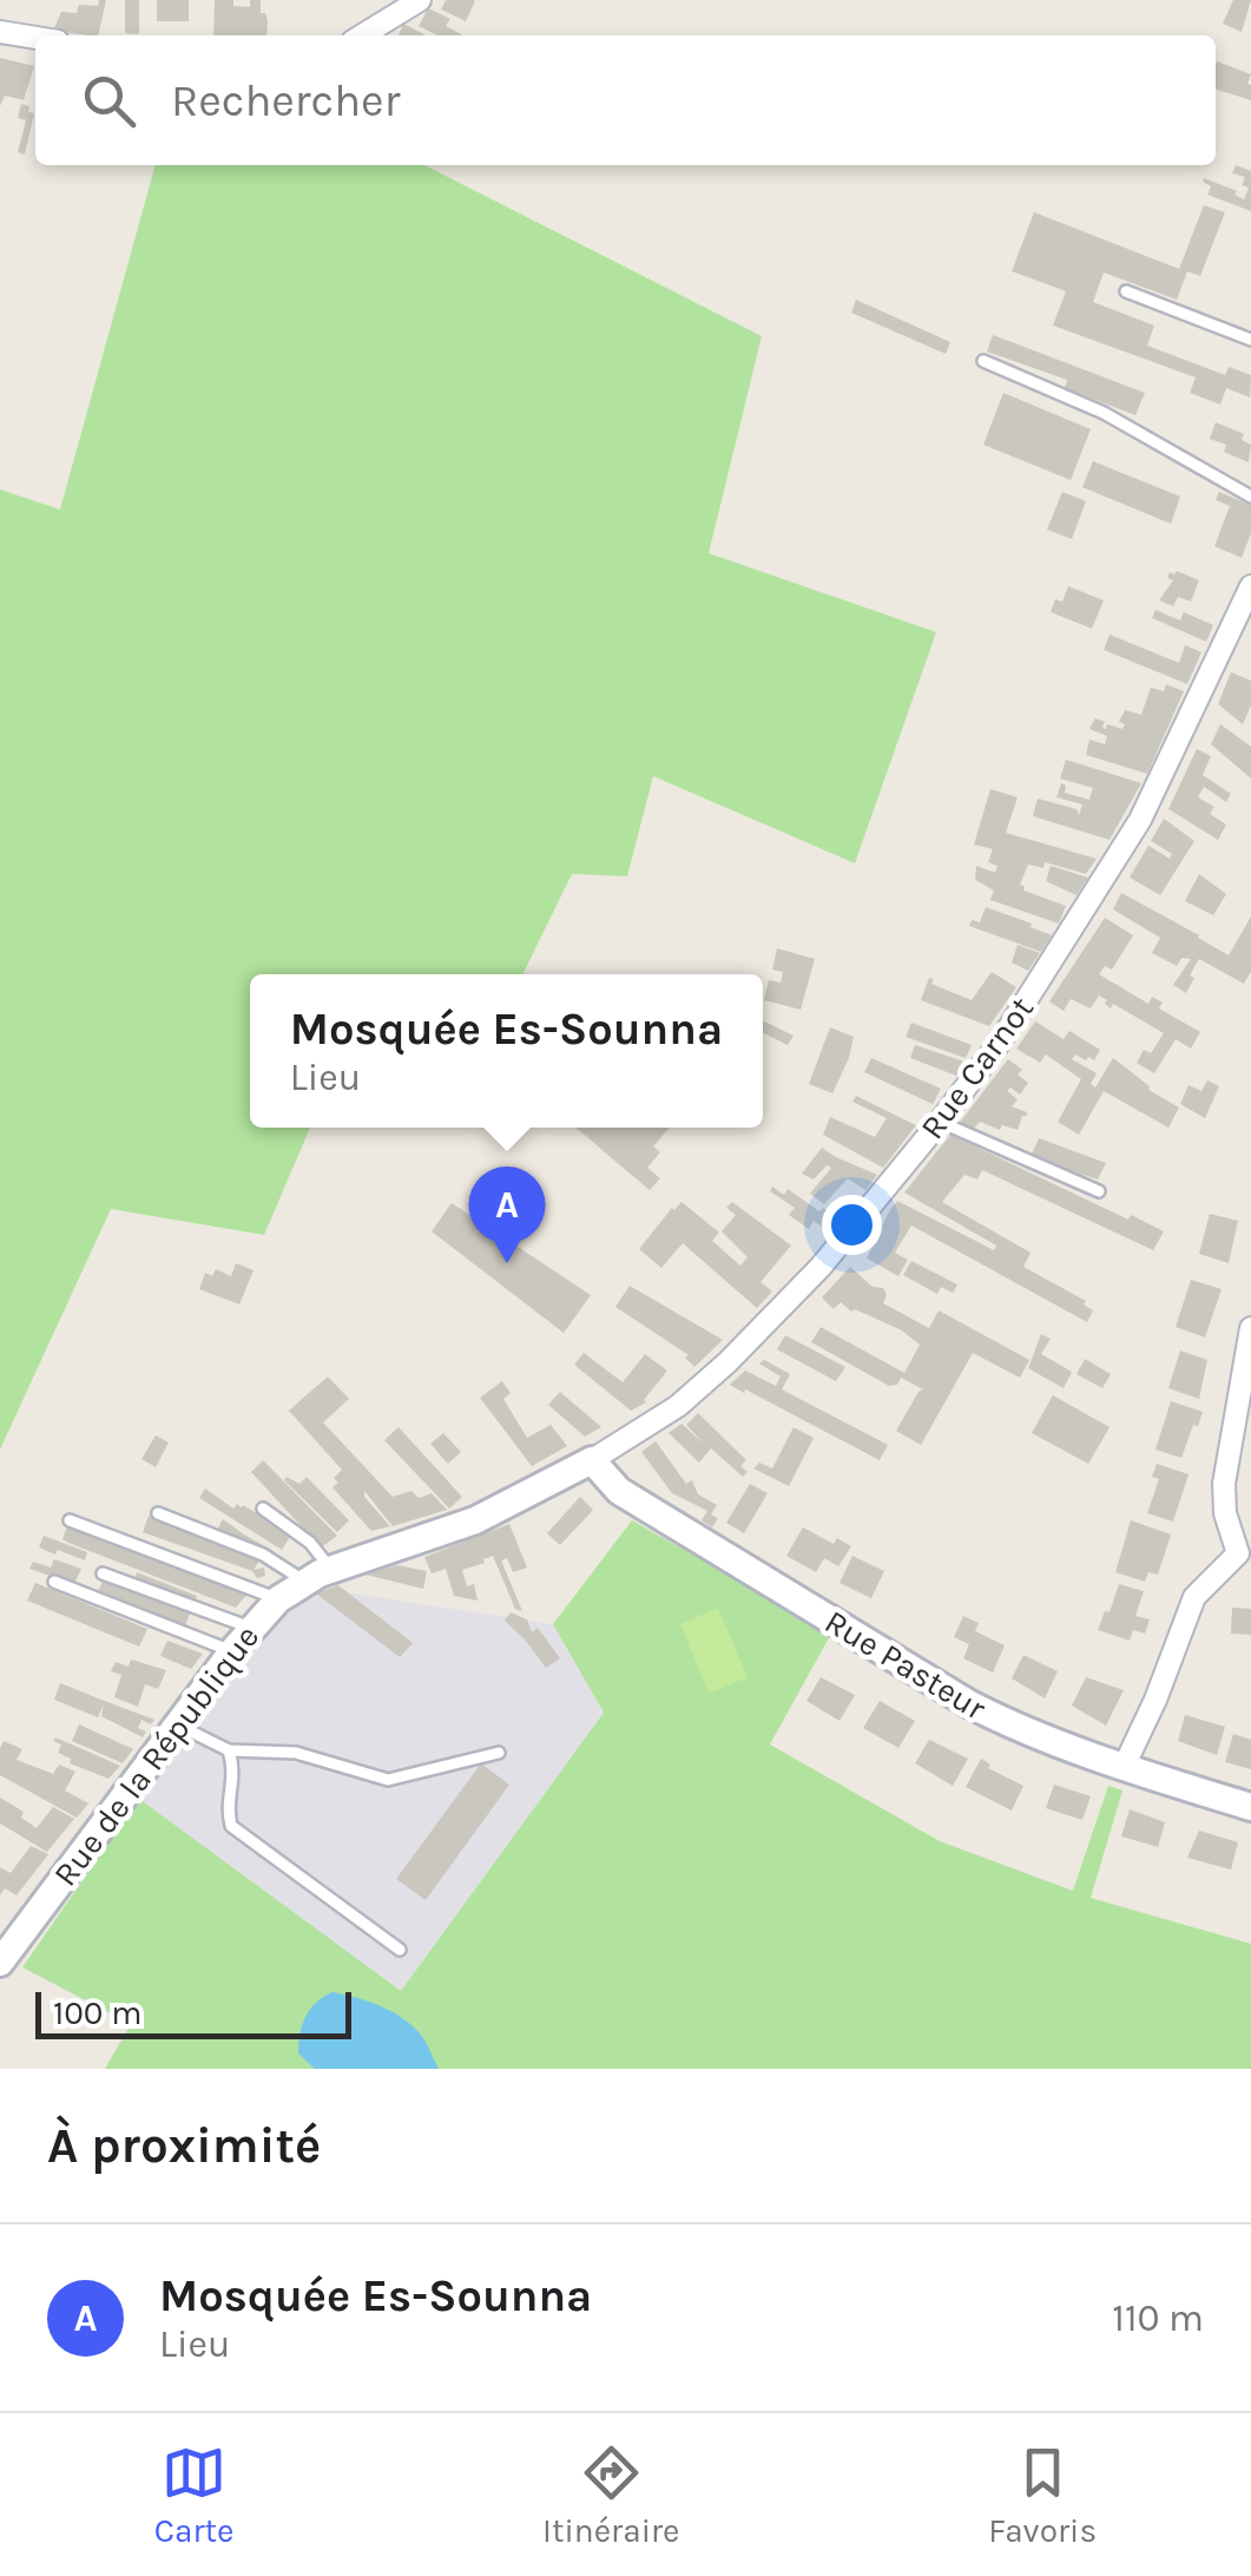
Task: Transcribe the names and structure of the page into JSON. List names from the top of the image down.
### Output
{
  "streets": {
    "street": ["Rue Carnot", "Rue Pasteur", "Rue de la République"]
  },
  "crossings": [
    ["Rue Carnot", "Rue Pasteur"],
    ["Rue Carnot", "Rue de la République"],
    ["Rue Pasteur", "Rue de la République"]
  ],
  "scale_bar": "100 m",
  "page": {
    "search": "Rechercher",
    "popup": ["Mosquée Es-Sounna", "Lieu"],
    "pins": "A",
    "scale": "100 m",
    "heading": "À proximité",
    "list": [
      {
        "mark": "A",
        "name": "Mosquée Es-Sounna",
        "note": "Lieu",
        "value": "110 m"
      }
    ],
    "nav": ["Carte", "Itinéraire", "Favoris"]
  }
}
